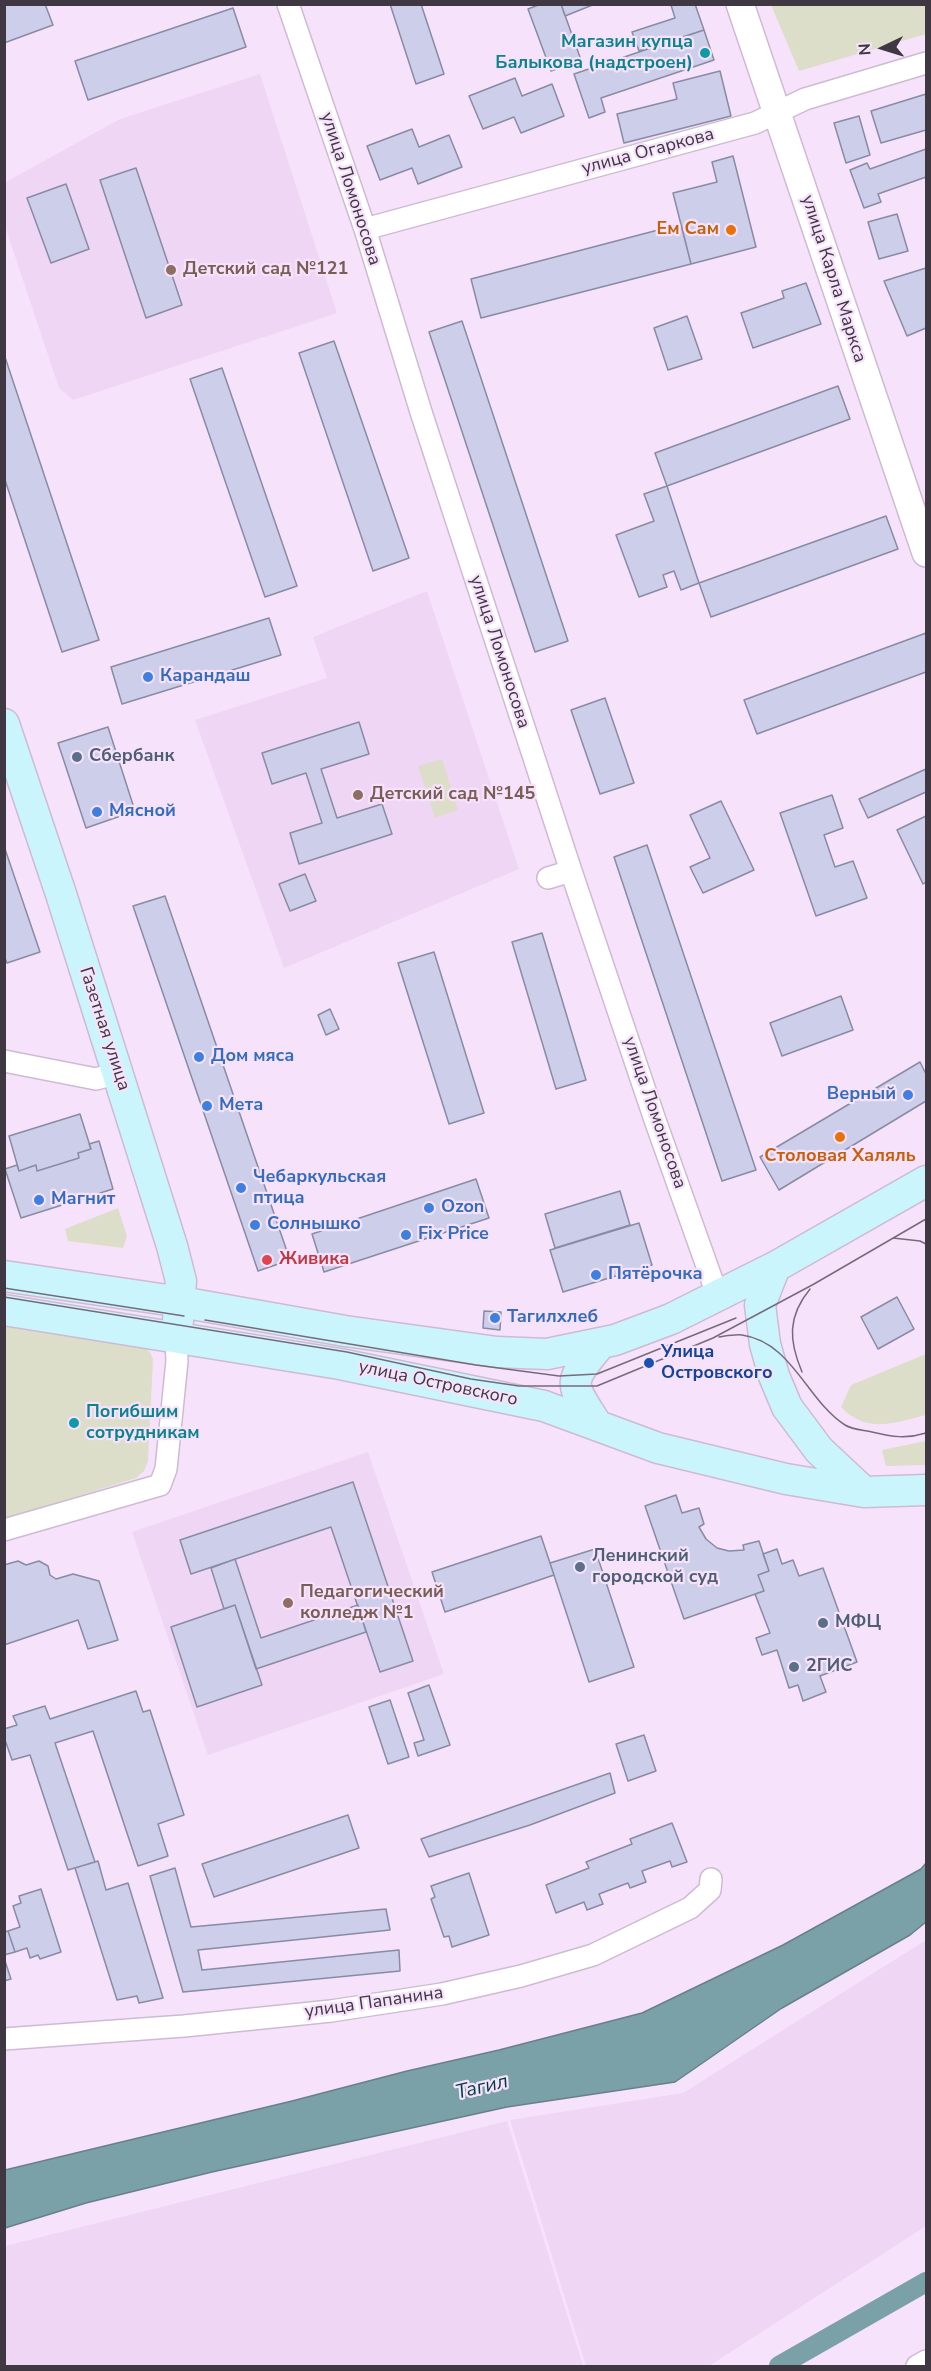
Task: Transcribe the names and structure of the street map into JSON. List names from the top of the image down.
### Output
{
  "streets": {
    "main road": ["Газетная улица", "улица Островского"],
    "street": [
      "улица Огаркова",
      "улица Ломоносова",
      "улица Карла Маркса",
      "улица Папанина"
    ]
  },
  "crossings": [
    ["улица Огаркова", "улица Ломоносова"],
    ["улица Огаркова", "улица Карла Маркса"],
    ["улица Ломоносова", "улица Островского"],
    ["Газетная улица", "улица Островского"]
  ],
  "water": ["Тагил"],
  "places": [
    "Магазин купца Балыкова (надстроен)",
    "Ем Сам",
    "Детский сад №121",
    "Карандаш",
    "Сбербанк",
    "Детский сад №145",
    "Мясной",
    "Дом мяса",
    "Верный",
    "Мета",
    "Столовая Халяль",
    "Чебаркульская птица",
    "Магнит",
    "Ozon",
    "Солнышко",
    "Fix Price",
    "Живика",
    "Пятёрочка",
    "Тагилхлеб",
    "Улица Островского",
    "Погибшим сотрудникам",
    "Ленинский городской суд",
    "Педагогический колледж №1",
    "МФЦ",
    "2ГИС"
  ],
  "north": "left"
}
